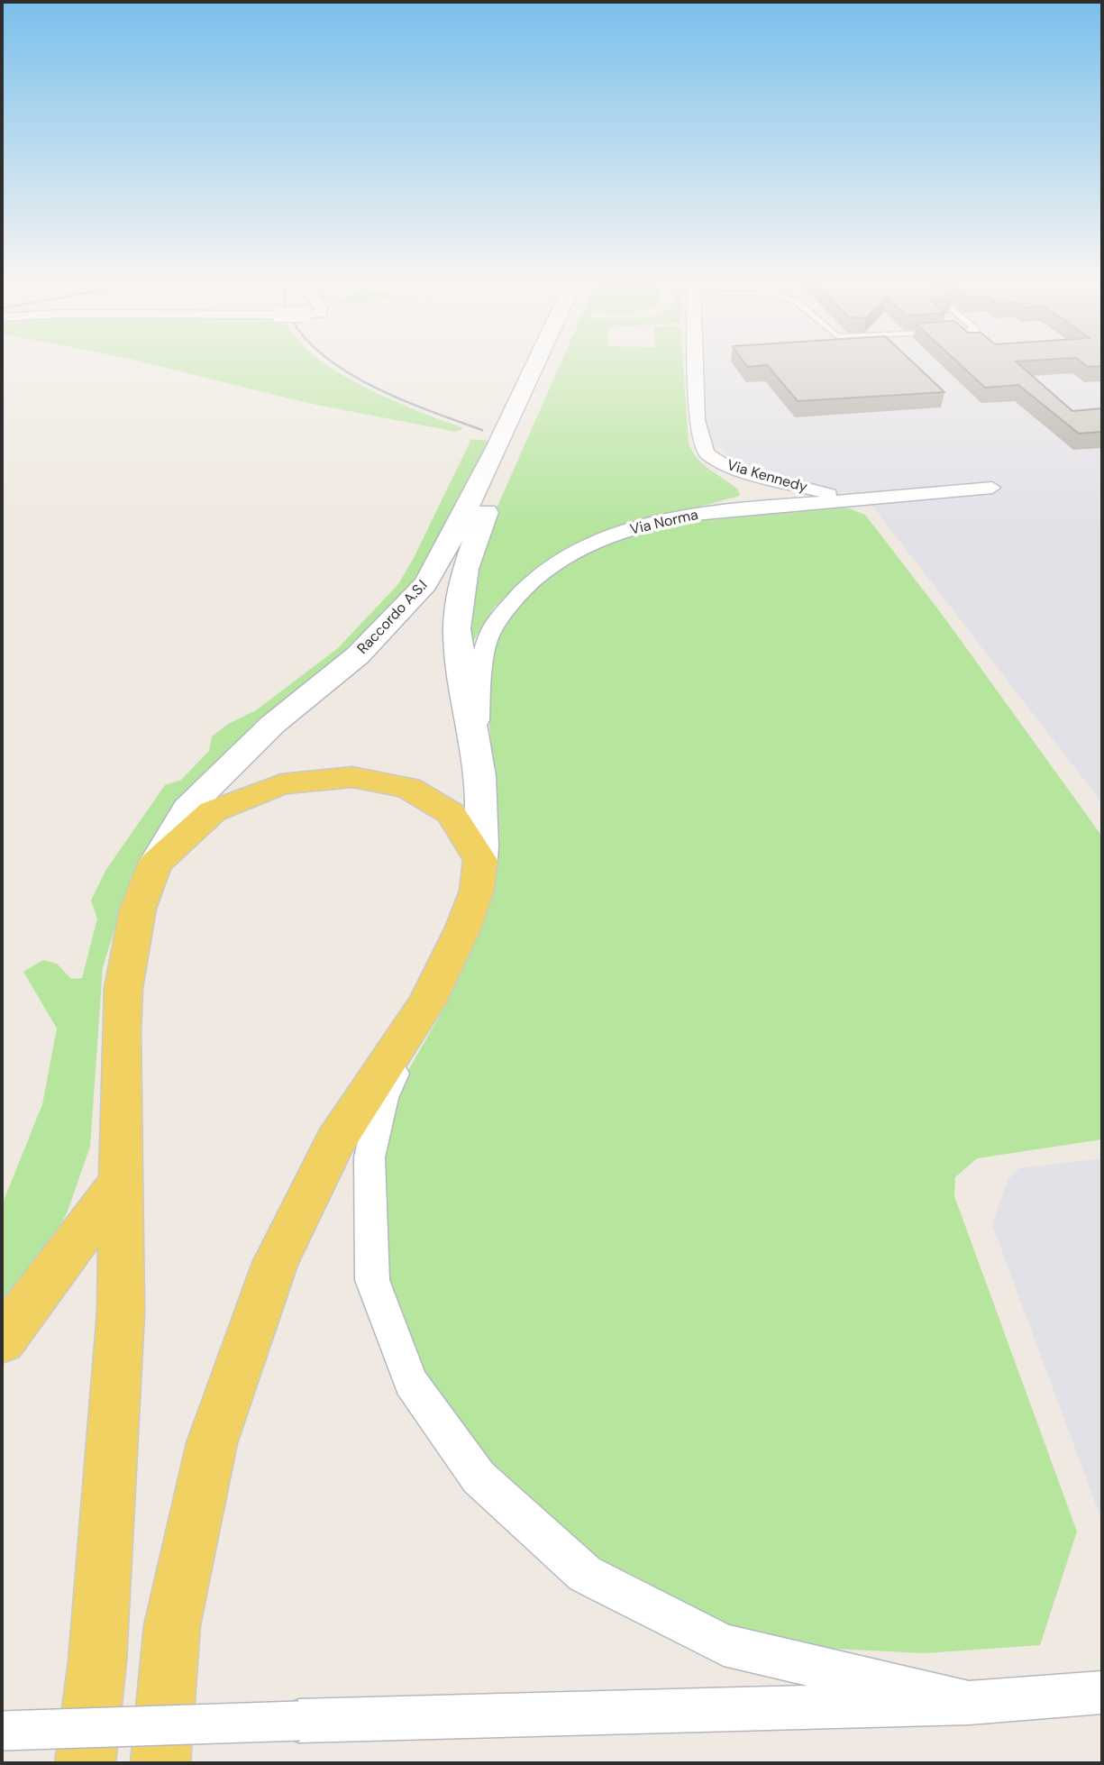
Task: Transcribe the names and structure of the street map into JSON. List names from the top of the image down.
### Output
{
  "streets": {
    "street": ["Via Kennedy", "Via Norma", "Raccordo A.S.I"]
  },
  "crossings": [
    ["Via Kennedy", "Via Norma"]
  ]
}
